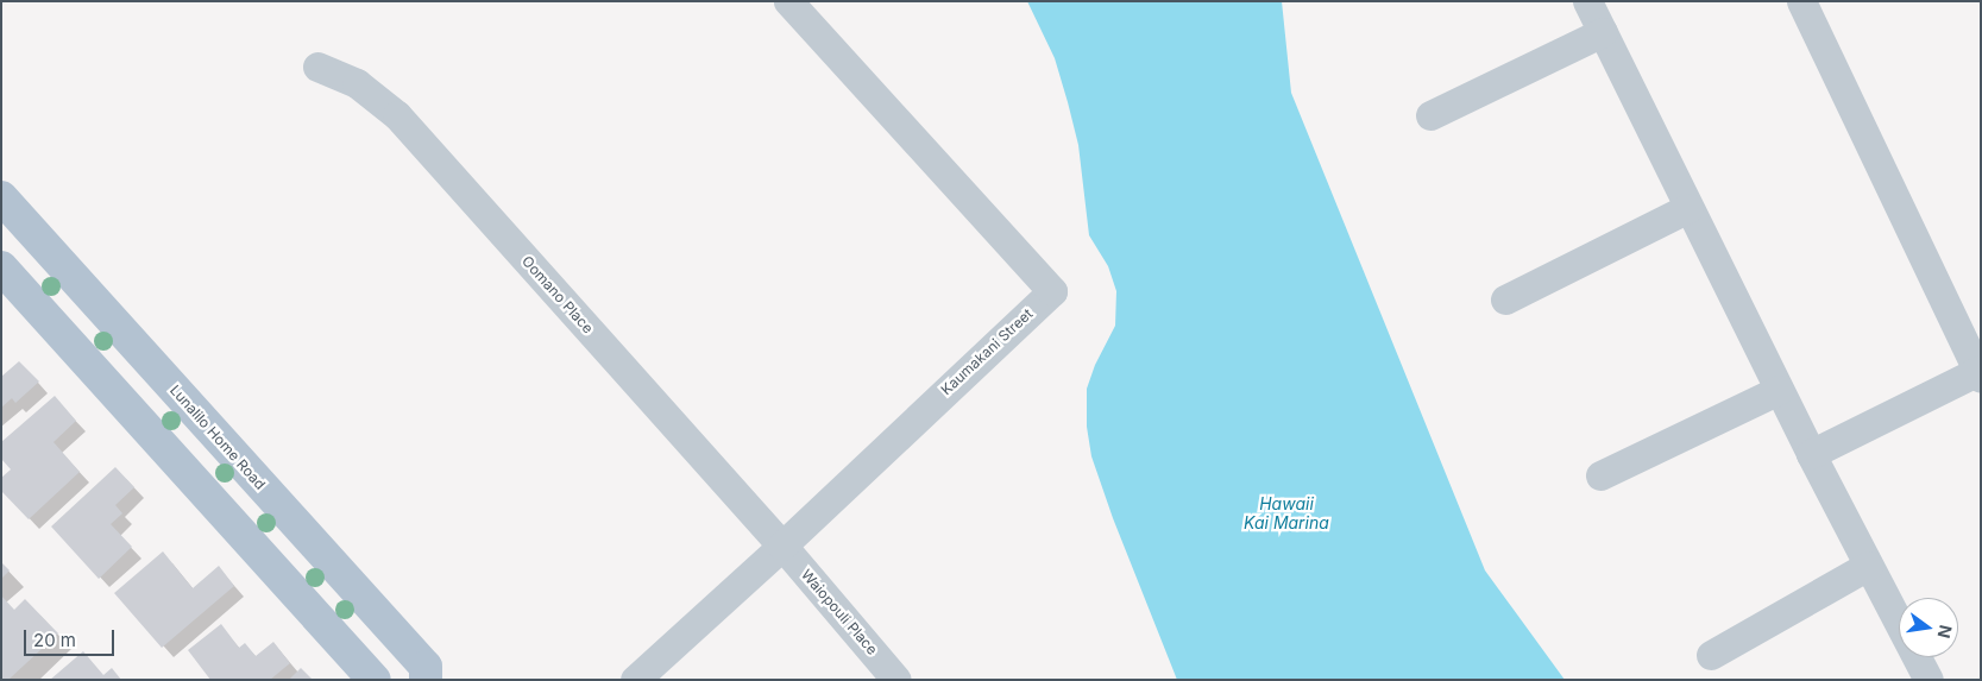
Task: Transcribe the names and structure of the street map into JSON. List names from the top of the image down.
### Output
{
  "streets": {
    "main road": ["Lunalilo Home Road"],
    "street": ["Oomano Place", "Kaumakani Street", "Waiopouli Place"]
  },
  "crossings": [
    ["Oomano Place", "Kaumakani Street"],
    ["Oomano Place", "Waiopouli Place"],
    ["Kaumakani Street", "Waiopouli Place"]
  ],
  "water": ["Hawaii Kai Marina"],
  "scale_bar": "20 m",
  "north": "right"
}
